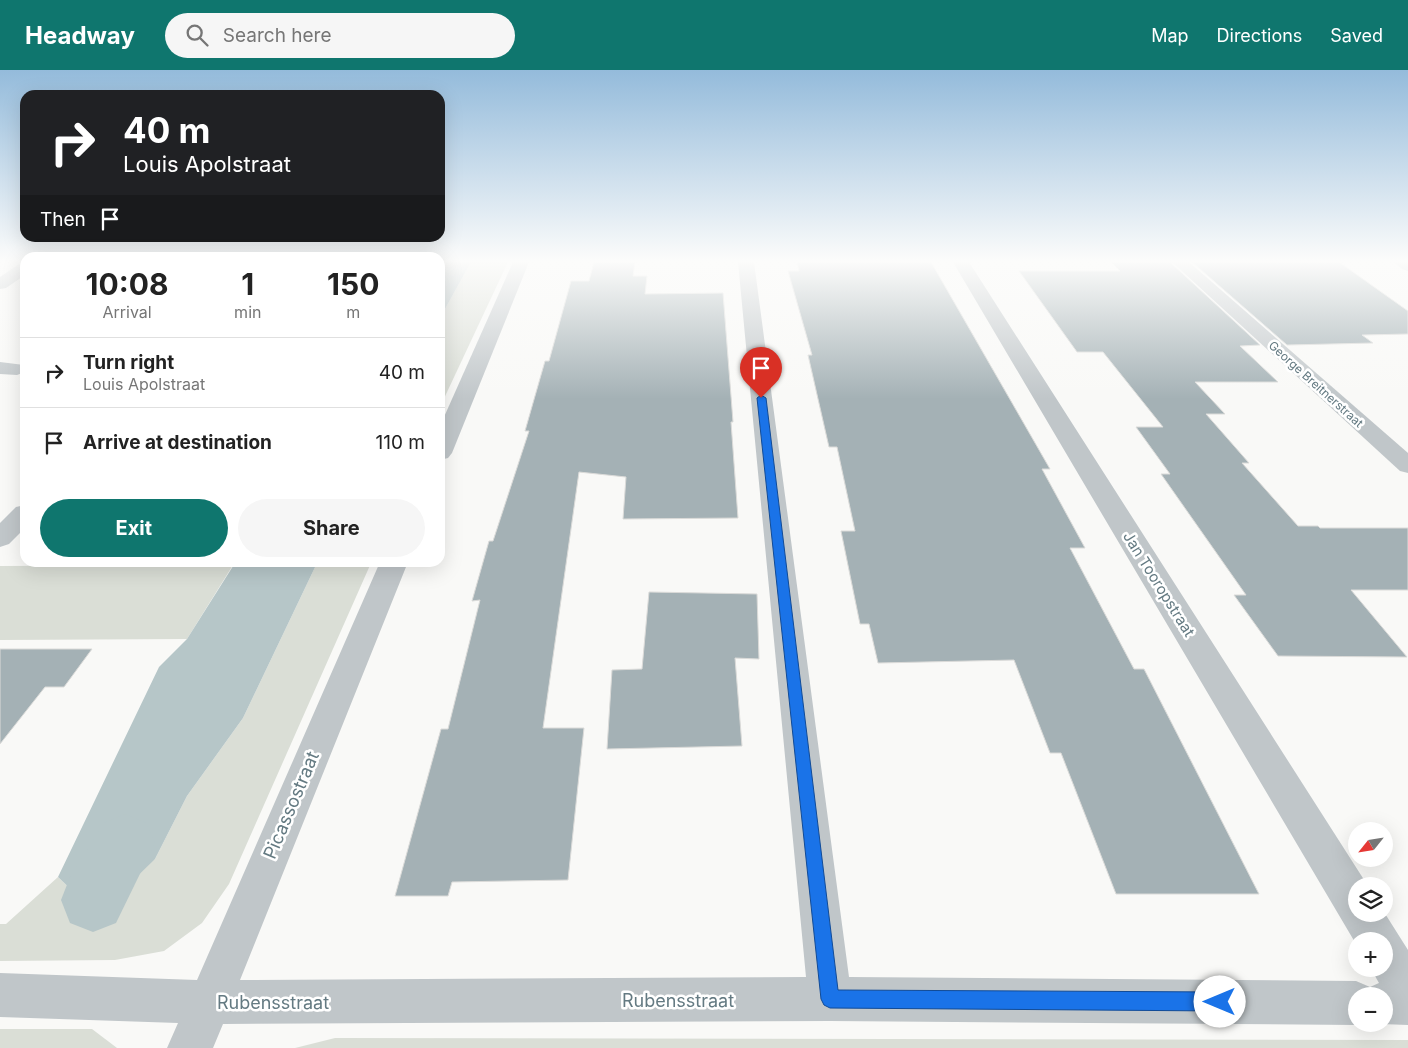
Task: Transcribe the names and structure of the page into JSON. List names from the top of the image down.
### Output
{
  "streets": {
    "street": [
      "George Breitnerstraat",
      "Jan Tooropstraat",
      "Picassostraat",
      "Rubensstraat"
    ]
  },
  "crossings": [
    ["Picassostraat", "Rubensstraat"]
  ],
  "north": "bottom left",
  "page": {
    "header": "Headway",
    "search": "Search here",
    "nav": ["Map", "Directions", "Saved"],
    "turn": ["40 m", "Louis Apolstraat"],
    "then": "Then",
    "eta": [
      "10:08",
      "Arrival",
      "1",
      "min",
      "150",
      "m"
    ],
    "list": [
      {
        "name": "Turn right",
        "note": "Louis Apolstraat",
        "value": "40 m"
      },
      {
        "name": "Arrive at destination",
        "value": "110 m"
      }
    ],
    "buttons": ["Exit", "Share"],
    "map_buttons": ["+", "−"]
  }
}
